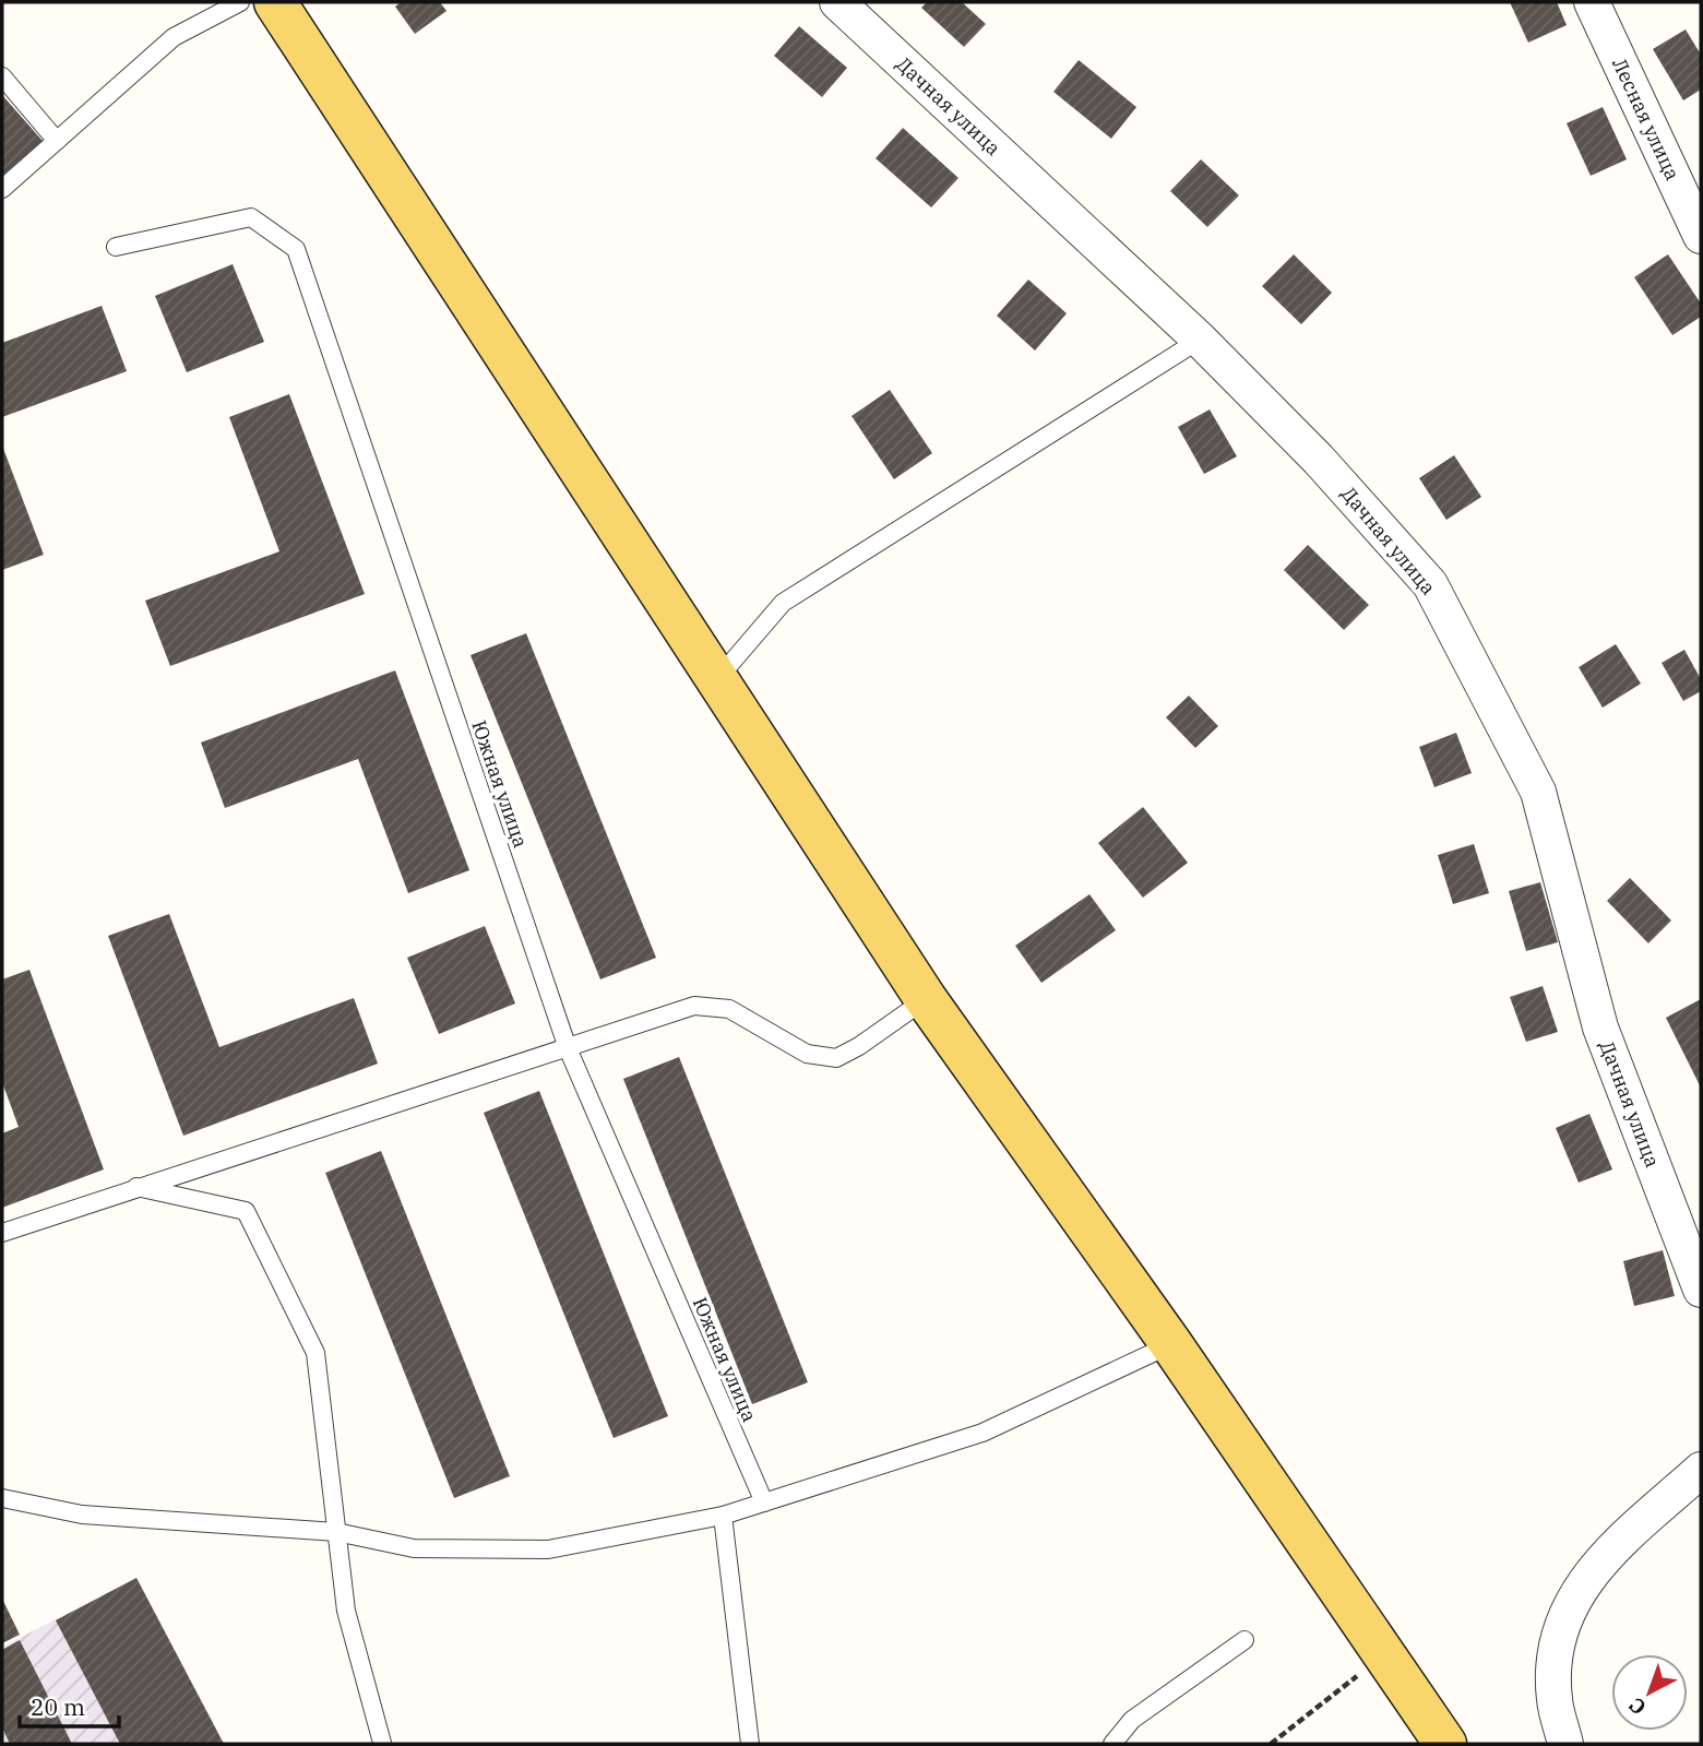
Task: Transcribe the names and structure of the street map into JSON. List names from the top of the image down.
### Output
{
  "streets": {
    "street": ["Дачная улица", "Лесная улица"],
    "lane": ["Южная улица"]
  },
  "scale_bar": "20 m",
  "north": "bottom left"
}
